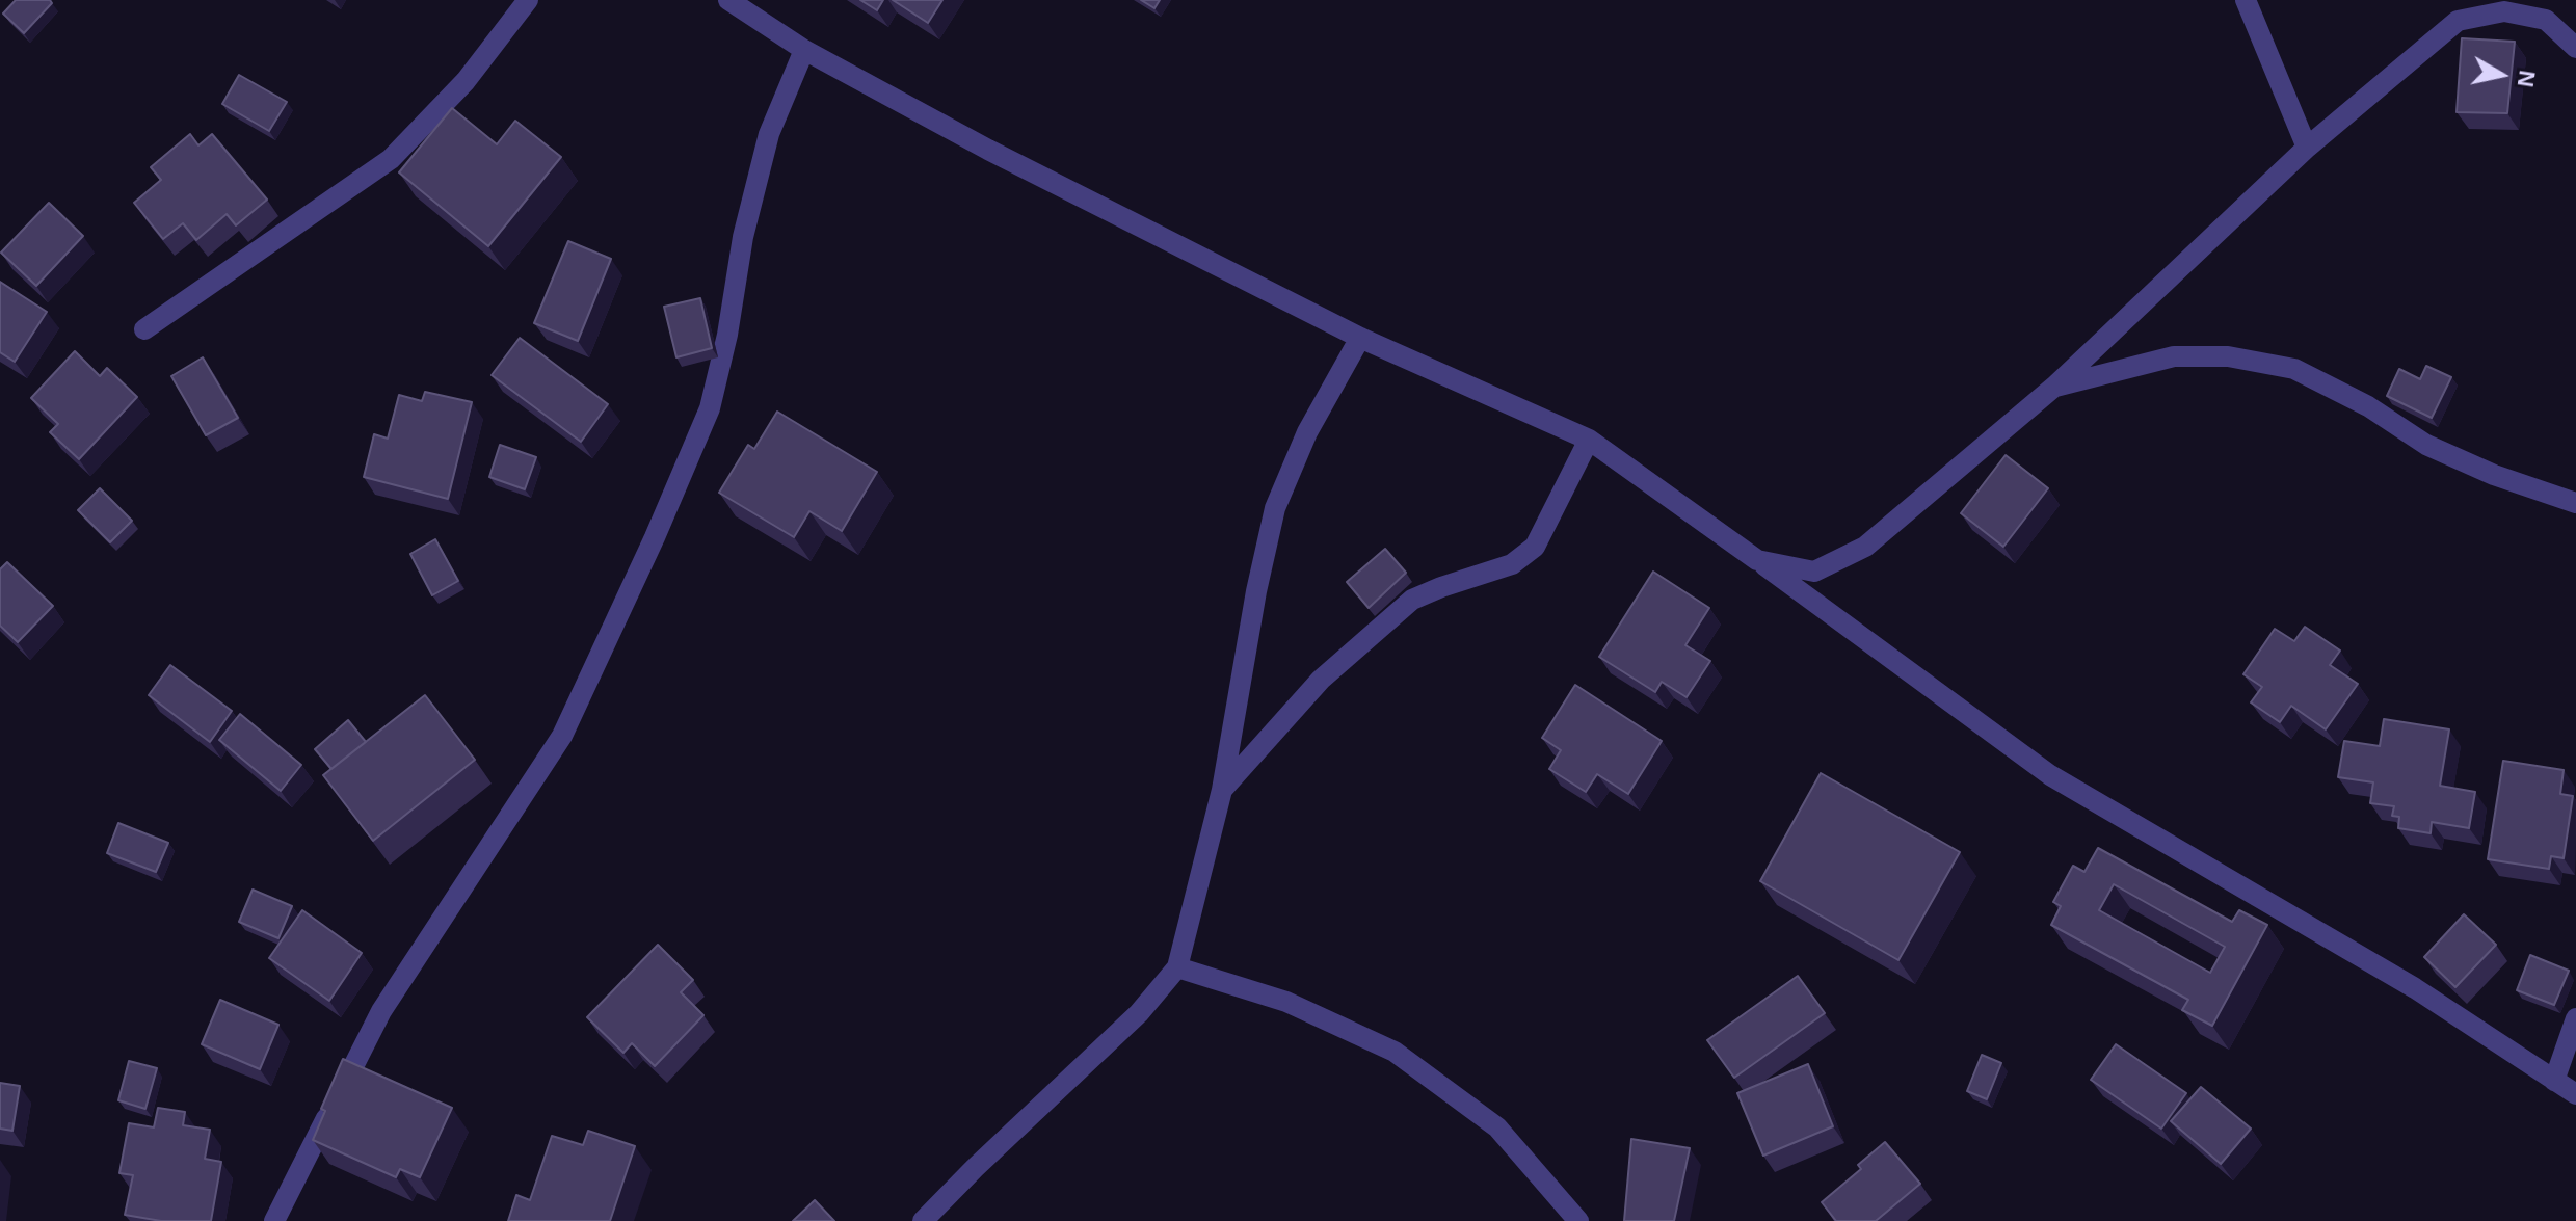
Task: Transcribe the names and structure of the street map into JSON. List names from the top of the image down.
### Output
{
  "north": "right"
}
